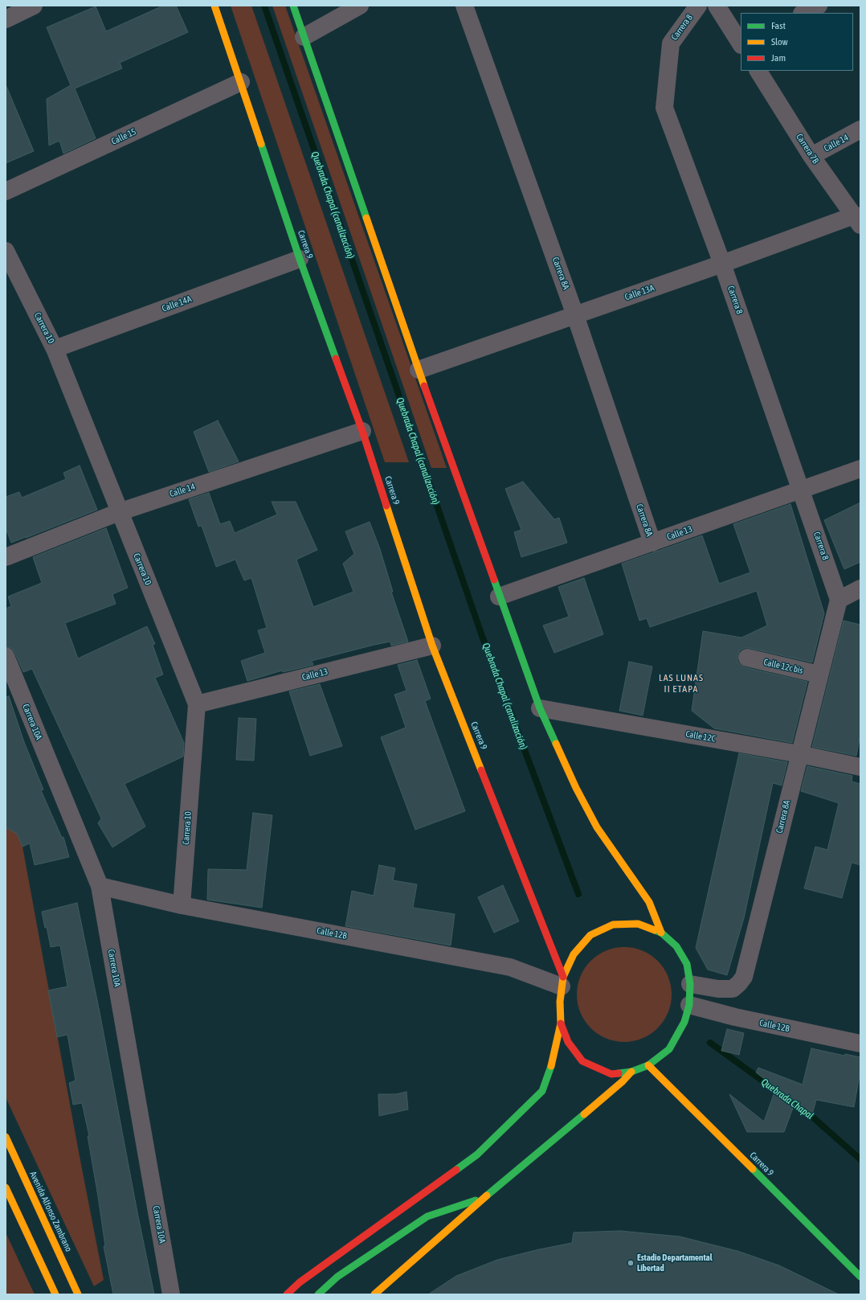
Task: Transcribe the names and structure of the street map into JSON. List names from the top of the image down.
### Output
{
  "streets": {
    "main road": ["Carrera 9", "Avenida Alfonso Zambrano"],
    "street": [
      "Carrera 8",
      "Calle 15",
      "Calle 14",
      "Carrera 7B",
      "Carrera 8A",
      "Calle 13A",
      "Calle 14A",
      "Carrera 10",
      "Calle 13",
      "Calle 12c bis",
      "Carrera 10A",
      "Calle 12C",
      "Calle 12B"
    ]
  },
  "crossings": [
    ["Carrera 8", "Carrera 8A"],
    ["Carrera 8", "Calle 13A"],
    ["Carrera 8", "Calle 13"],
    ["Calle 15", "Carrera 9"],
    ["Calle 14", "Carrera 7B"],
    ["Calle 14", "Carrera 9"],
    ["Calle 14", "Carrera 10"],
    ["Carrera 7B", "Calle 13A"],
    ["Carrera 9", "Calle 14A"],
    ["Carrera 9", "Calle 13"],
    ["Carrera 9", "Calle 12B"],
    ["Carrera 8A", "Calle 13A"],
    ["Carrera 8A", "Calle 13"],
    ["Carrera 8A", "Calle 12c bis"],
    ["Carrera 8A", "Calle 12C"],
    ["Calle 14A", "Carrera 10"],
    ["Carrera 10", "Calle 13"],
    ["Carrera 10", "Calle 12B"],
    ["Carrera 10A", "Calle 12B"]
  ],
  "districts": ["LAS LUNAS II ETAPA"],
  "water": ["Quebrada Chapal (canalización)", "Quebrada Chapal"],
  "places": ["Estadio Departamental Libertad"],
  "legend": ["Fast", "Slow", "Jam"]
}
